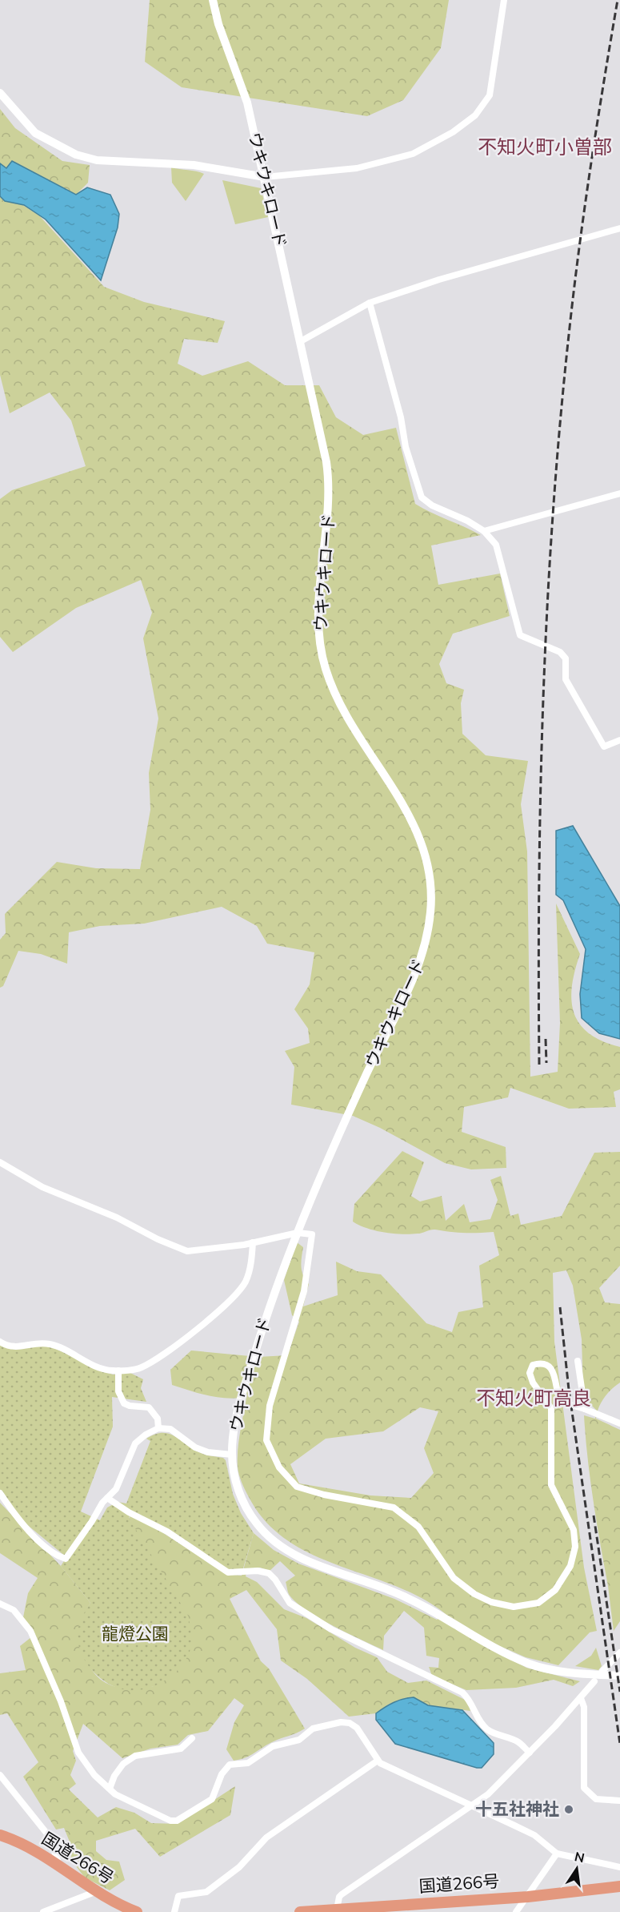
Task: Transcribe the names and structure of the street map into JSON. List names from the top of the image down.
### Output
{
  "streets": {
    "highway": ["国道266号"],
    "street": ["ウキウキロード"]
  },
  "districts": ["不知火町小曽部", "不知火町高良"],
  "parks": ["龍燈公園"],
  "places": ["十五社神社"],
  "north": "top"
}
